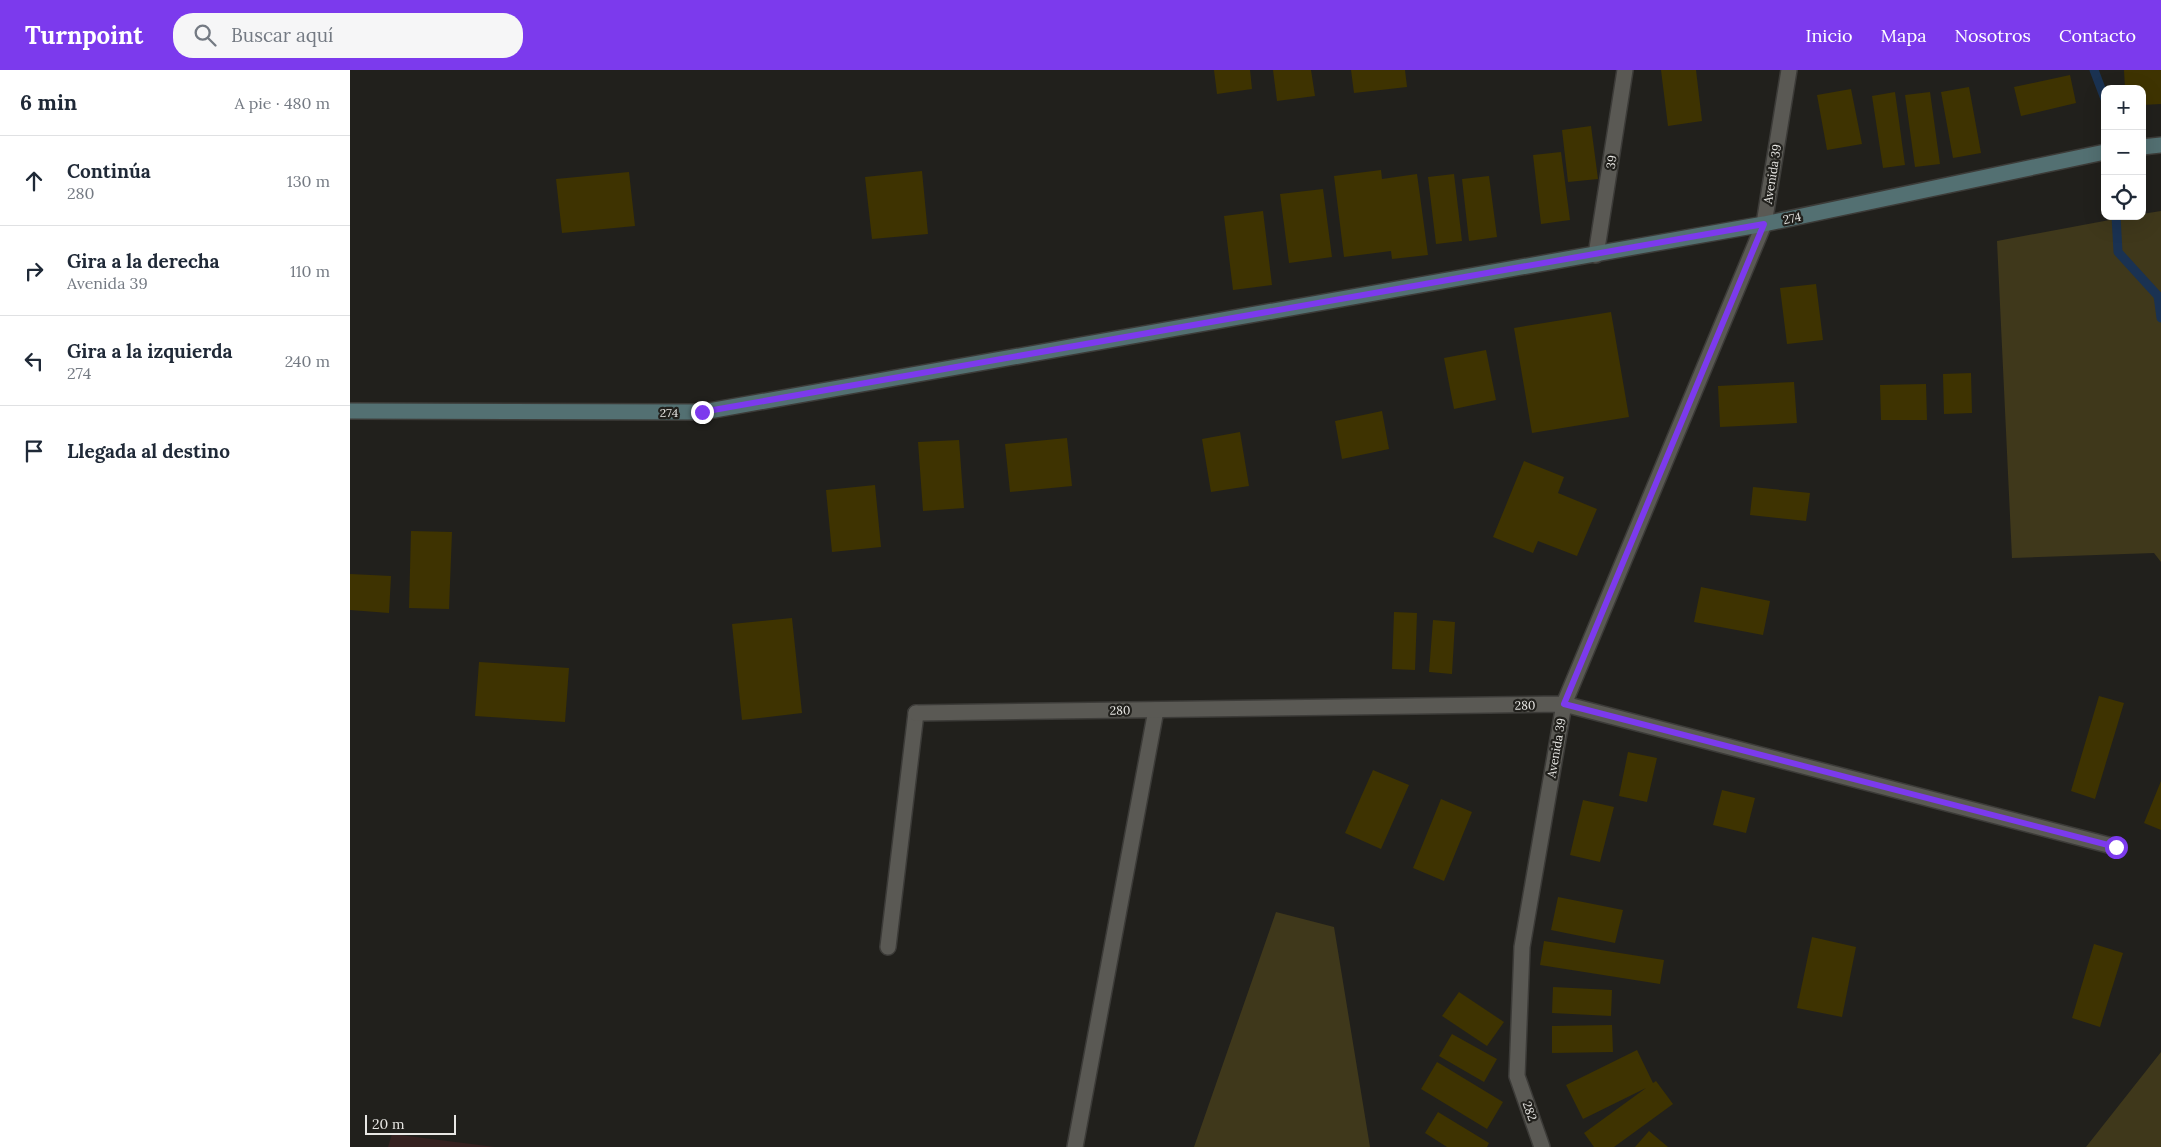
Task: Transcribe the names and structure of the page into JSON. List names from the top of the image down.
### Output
{
  "streets": {
    "street": [
      "39",
      "Avenida 39",
      "274",
      "280",
      "282"
    ]
  },
  "crossings": [
    ["39", "274"],
    ["Avenida 39", "274"],
    ["Avenida 39", "280"],
    ["Avenida 39", "282"]
  ],
  "scale_bar": "20 m",
  "page": {
    "header": "Turnpoint",
    "search": "Buscar aquí",
    "nav": [
      "Inicio",
      "Mapa",
      "Nosotros",
      "Contacto"
    ],
    "heading": ["6 min", "A pie · 480 m"],
    "map_buttons": ["+", "−"],
    "list": [
      ["Continúa", "280", "130 m"],
      ["Gira a la derecha", "Avenida 39", "110 m"],
      ["Gira a la izquierda", "274", "240 m"],
      "Llegada al destino"
    ],
    "scale": "20 m"
  }
}
